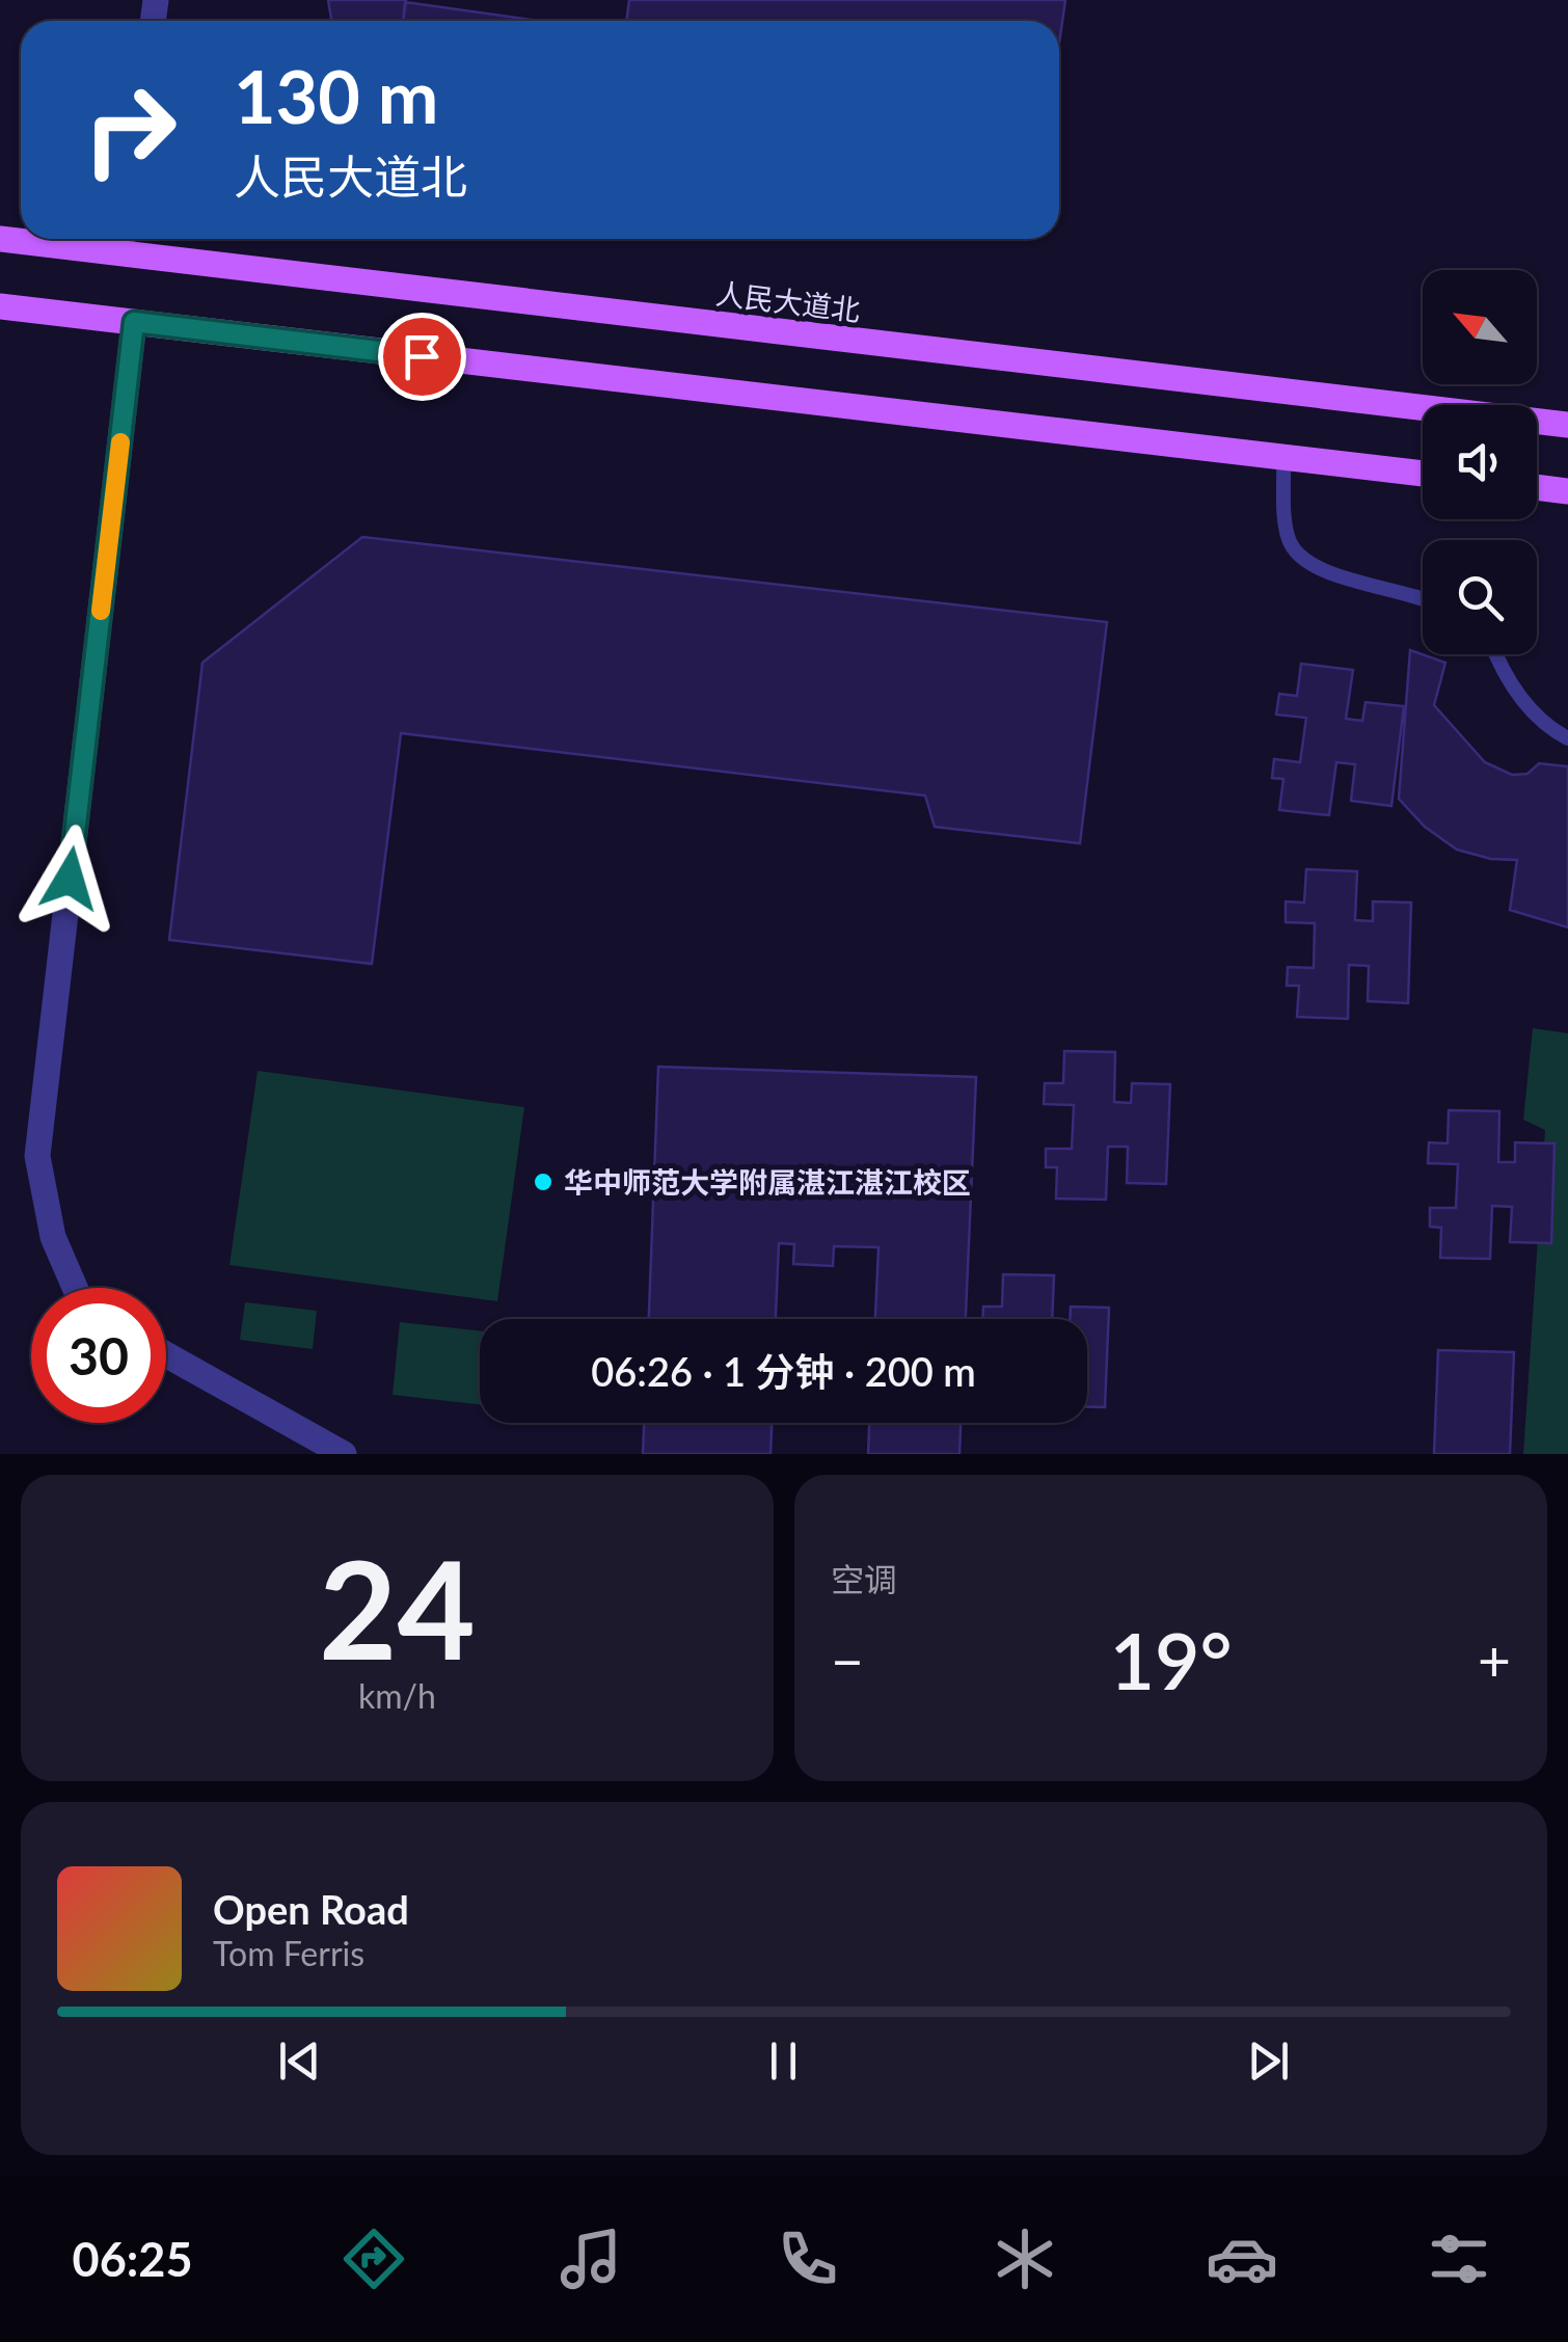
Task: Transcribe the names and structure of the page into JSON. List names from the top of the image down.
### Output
{
  "streets": {
    "main road": ["人民大道北"]
  },
  "places": ["华中师范大学附属湛江湛江校区"],
  "north": "top left",
  "page": {
    "turn": ["130 m", "人民大道北"],
    "limit": "30",
    "trip": "06:26 · 1 分钟 · 200 m",
    "tile": [
      ["24", "km/h"],
      "空调"
    ],
    "heat": ["−", "19°", "+"],
    "song": ["Open Road", "Tom Ferris"],
    "tabs": "06:25"
  }
}
